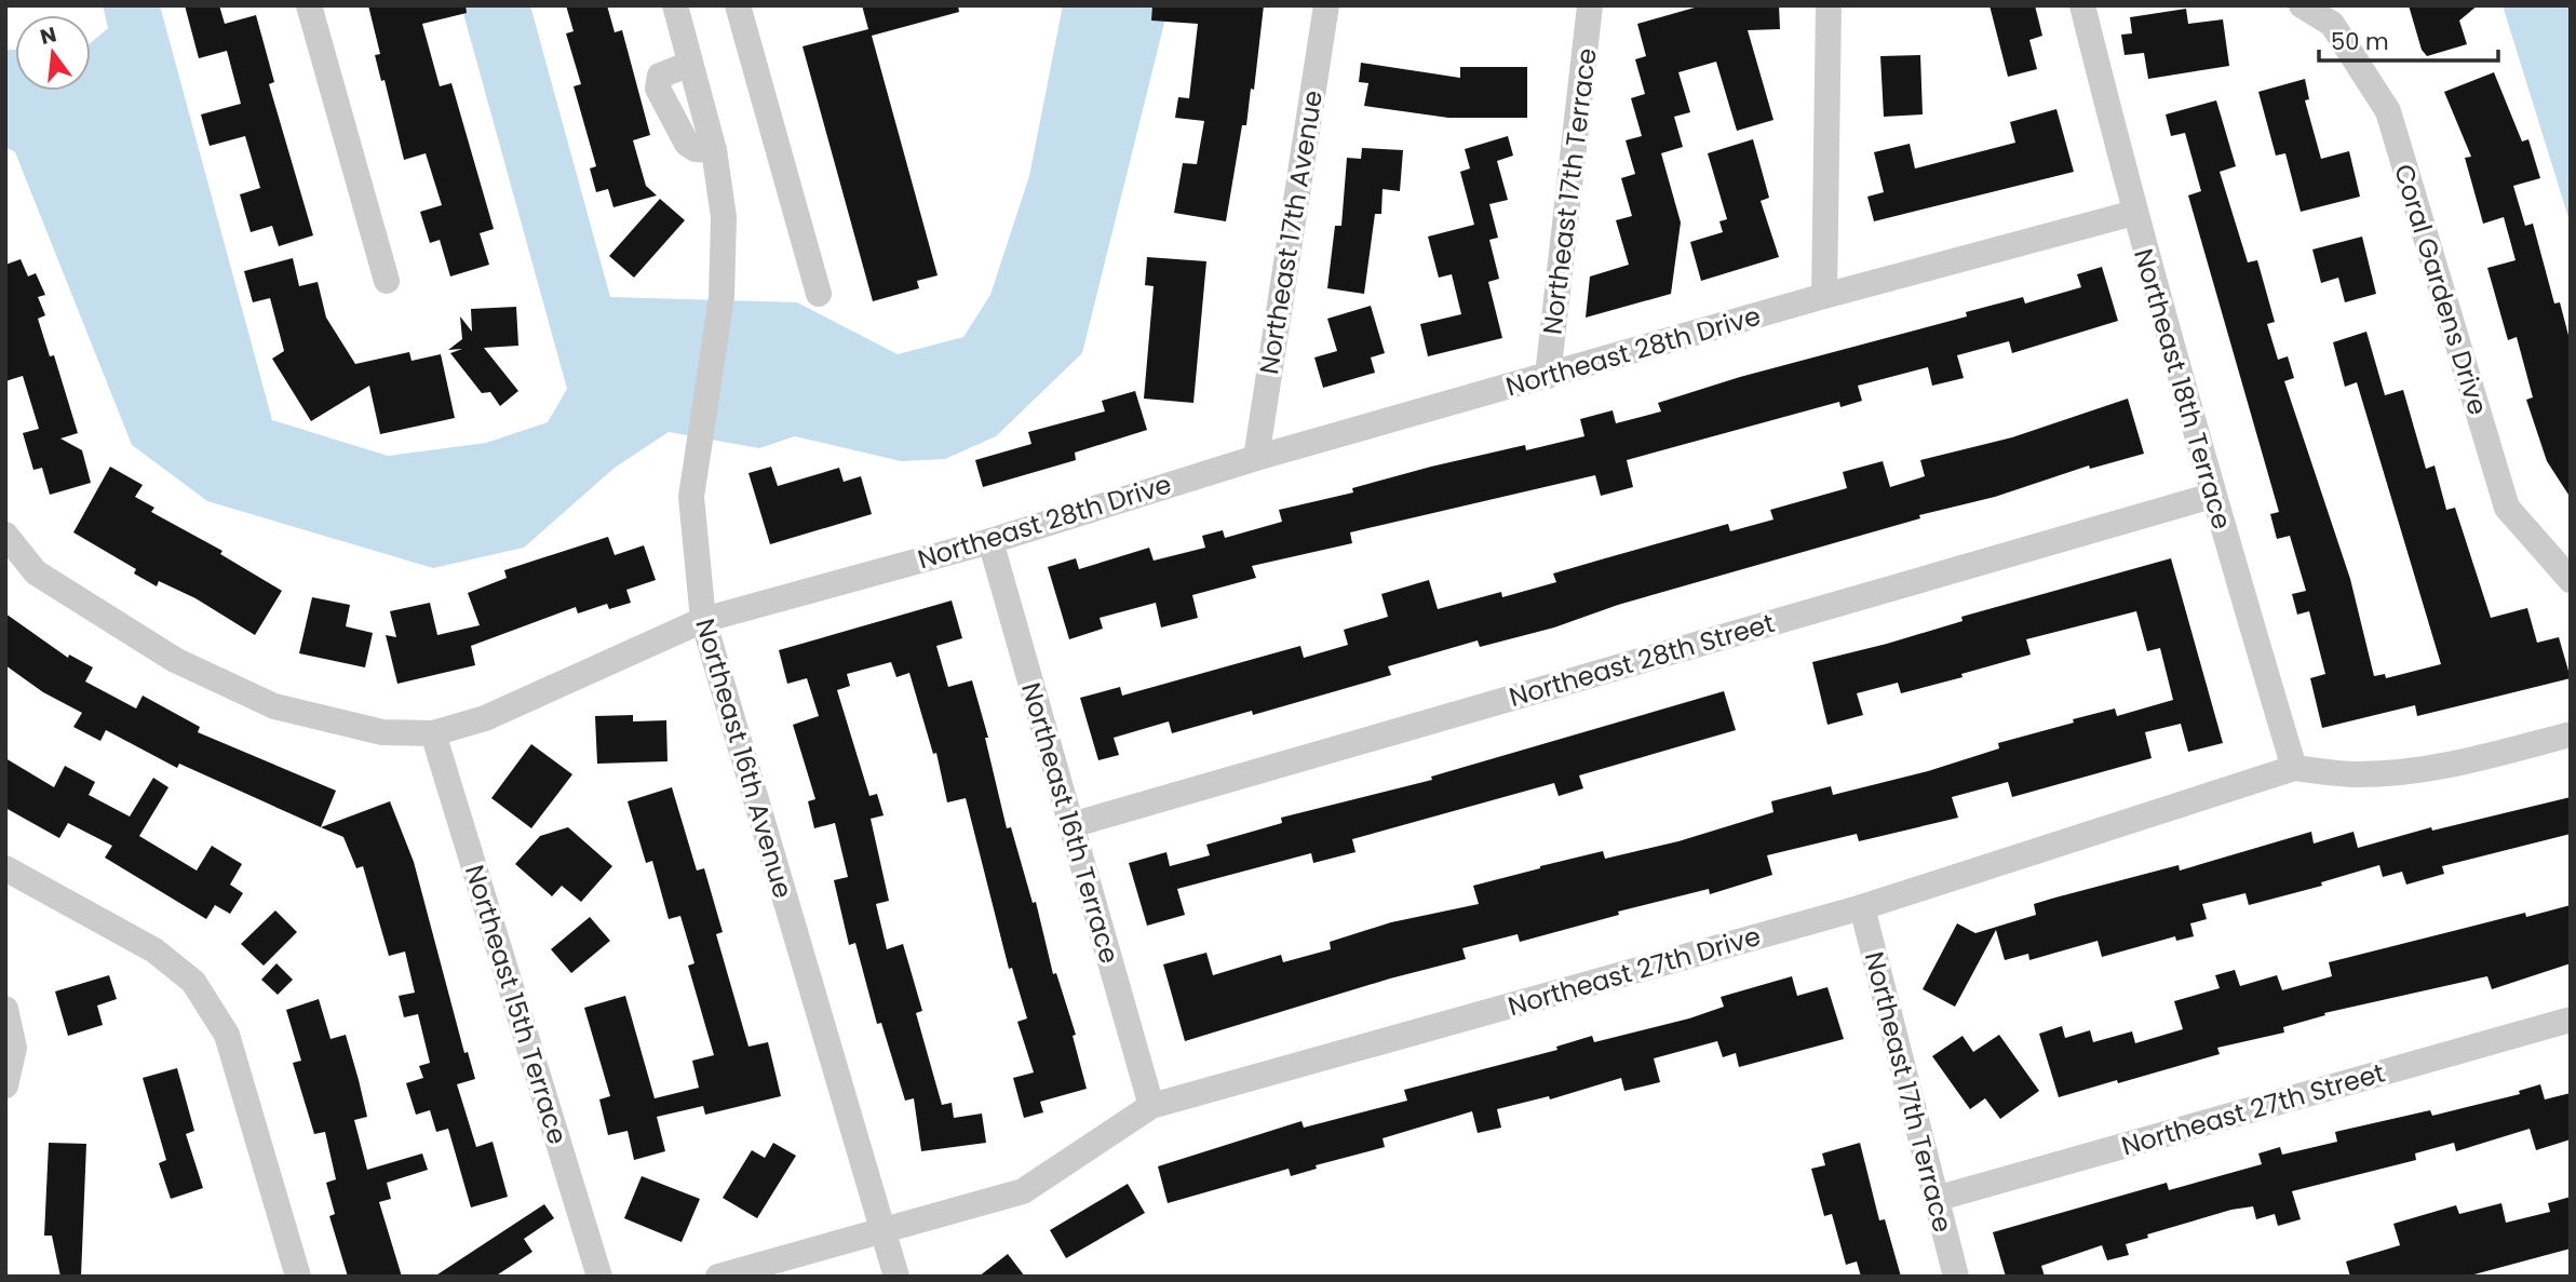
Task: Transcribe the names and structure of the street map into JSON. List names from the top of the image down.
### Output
{
  "streets": {
    "street": [
      "Northeast 17th Terrace",
      "Northeast 17th Avenue",
      "Coral Gardens Drive",
      "Northeast 28th Drive",
      "Northeast 18th Terrace",
      "Northeast 28th Street",
      "Northeast 16th Avenue",
      "Northeast 16th Terrace",
      "Northeast 27th Drive",
      "Northeast 15th Terrace",
      "Northeast 27th Street"
    ]
  },
  "crossings": [
    ["Northeast 17th Terrace", "Northeast 28th Drive"],
    ["Northeast 17th Terrace", "Northeast 27th Drive"],
    ["Northeast 17th Terrace", "Northeast 27th Street"],
    ["Northeast 17th Avenue", "Northeast 28th Drive"],
    ["Northeast 28th Drive", "Northeast 18th Terrace"],
    ["Northeast 28th Drive", "Northeast 16th Avenue"],
    ["Northeast 28th Drive", "Northeast 16th Terrace"],
    ["Northeast 28th Drive", "Northeast 15th Terrace"],
    ["Northeast 18th Terrace", "Northeast 28th Street"],
    ["Northeast 18th Terrace", "Northeast 27th Drive"],
    ["Northeast 28th Street", "Northeast 16th Terrace"],
    ["Northeast 16th Avenue", "Northeast 27th Drive"],
    ["Northeast 16th Terrace", "Northeast 27th Drive"]
  ],
  "scale_bar": "50 m",
  "north": "top"
}
